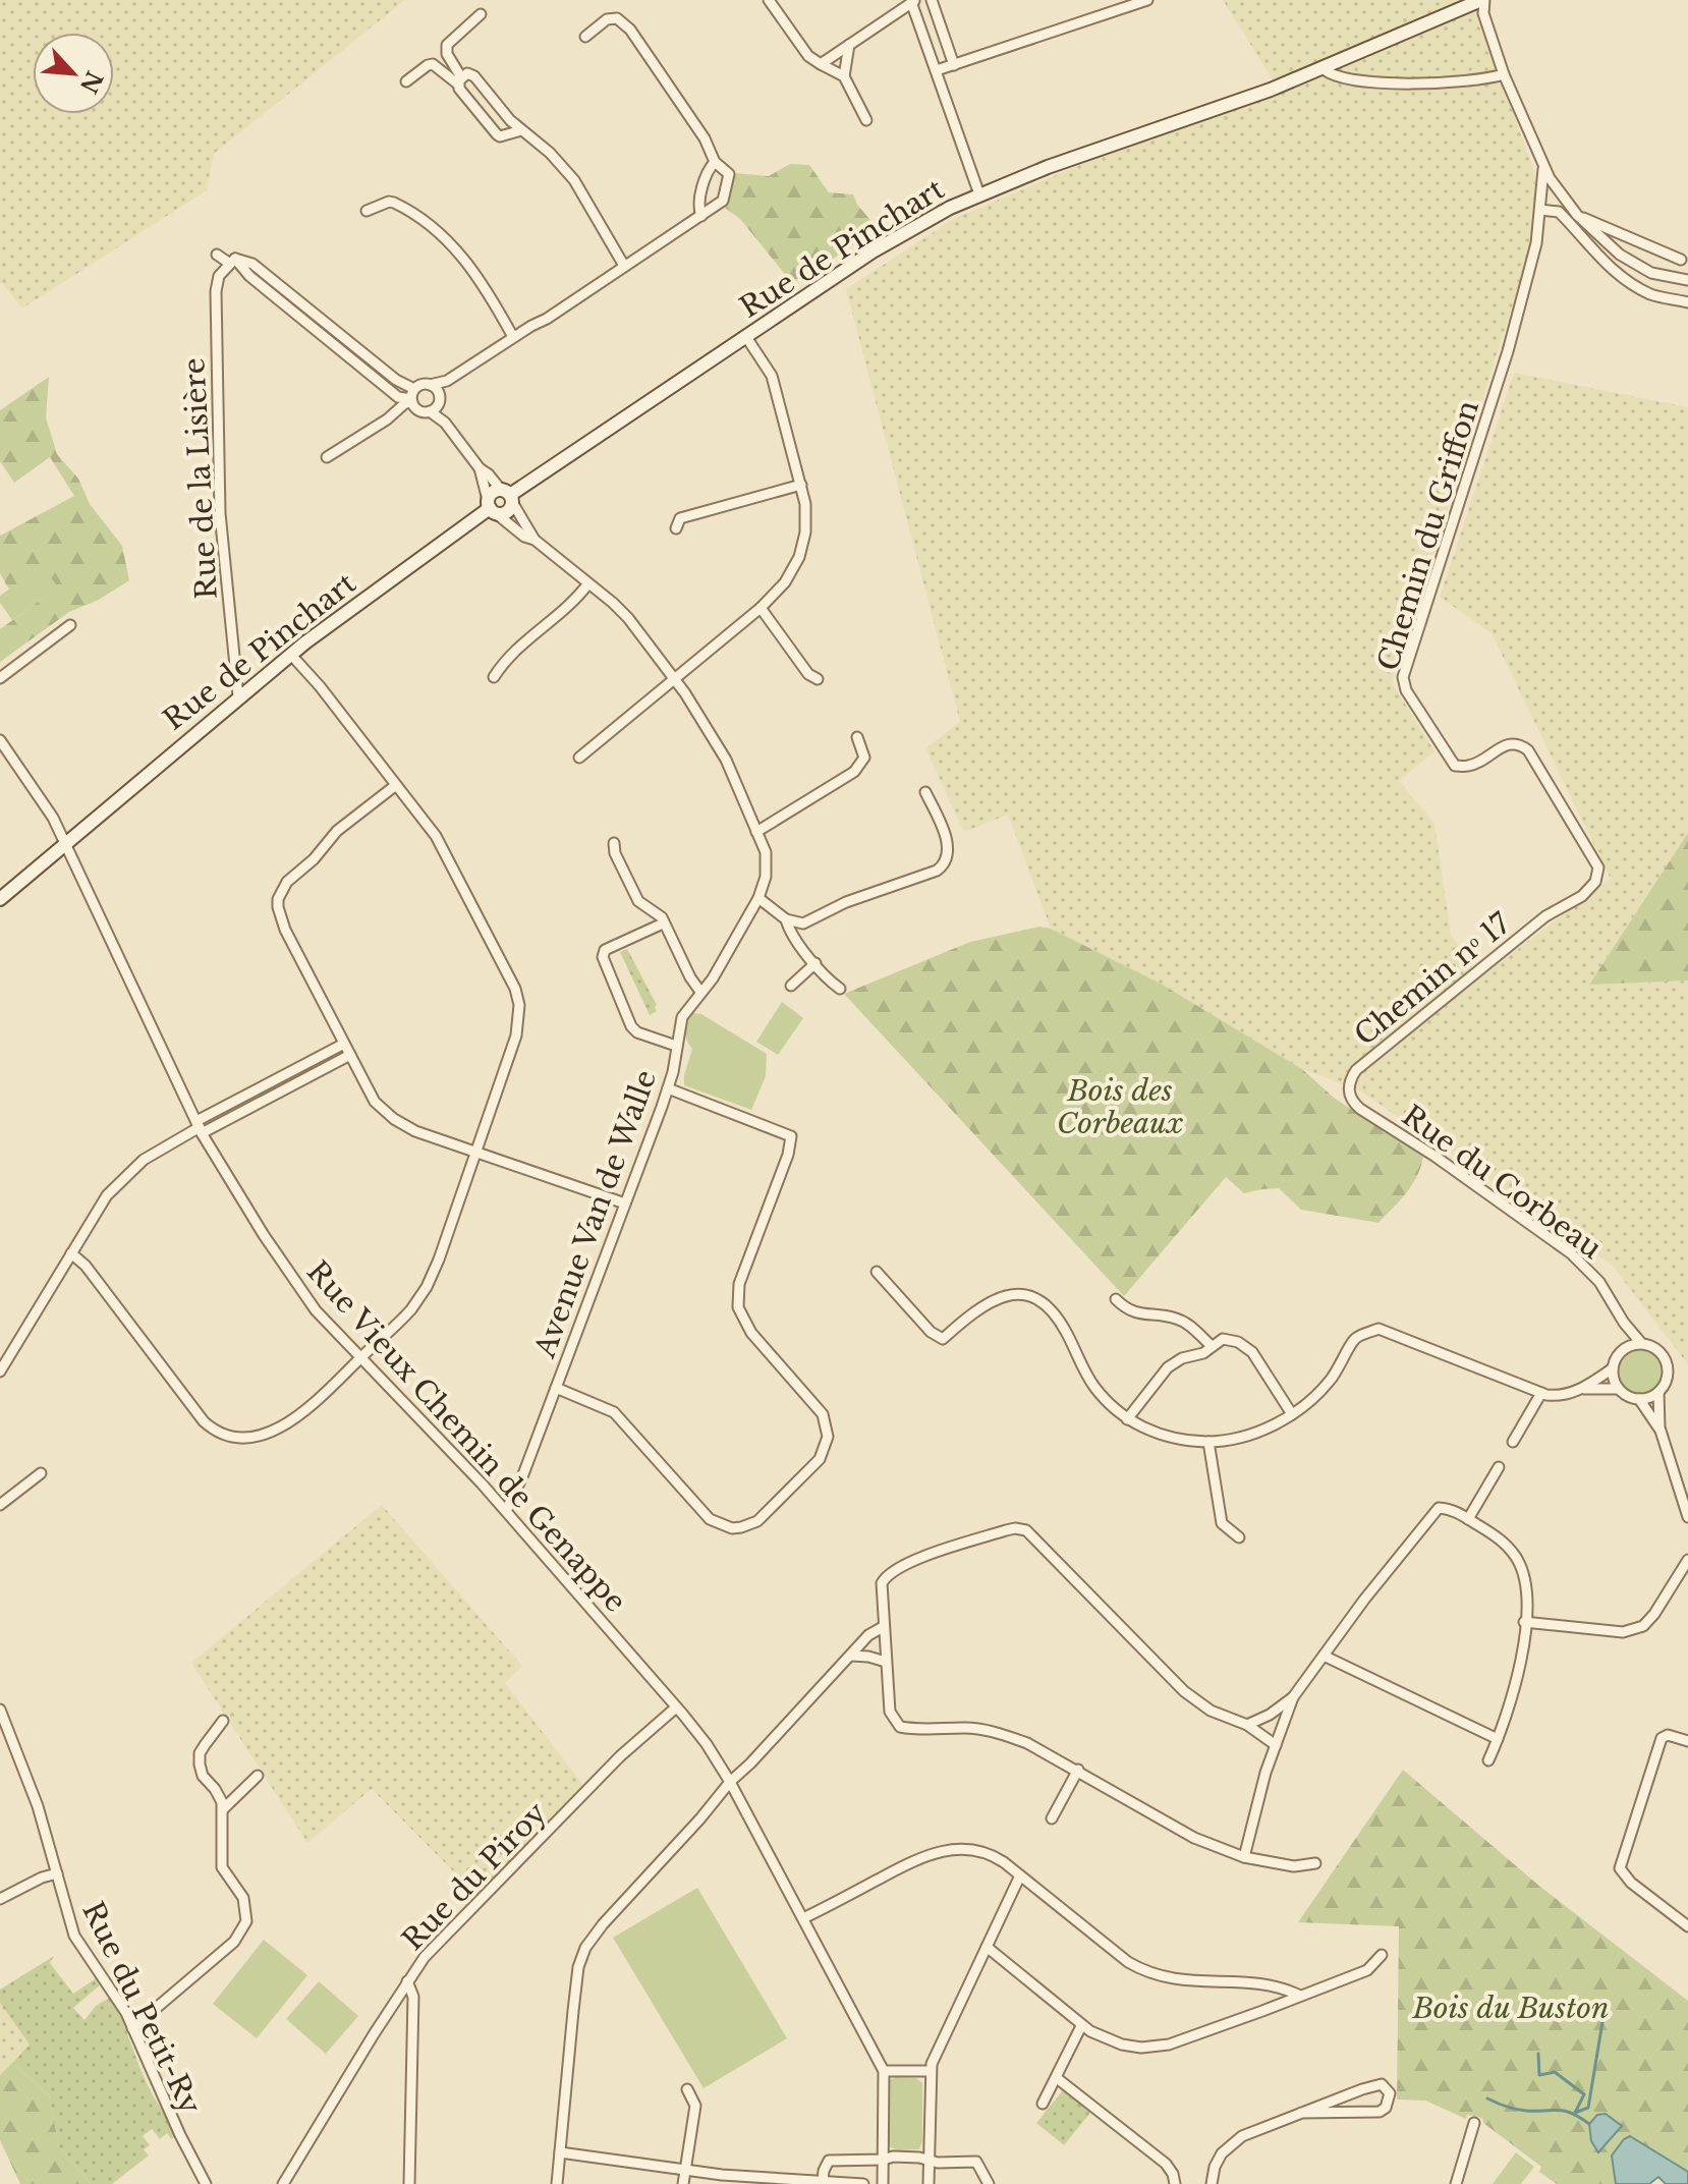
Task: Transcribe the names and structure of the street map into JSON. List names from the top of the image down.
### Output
{
  "streets": {
    "main road": ["Rue de Pinchart"],
    "street": [
      "Rue de la Lisière",
      "Chemin du Griffon",
      "Chemin nᵒ 17",
      "Rue du Corbeau",
      "Avenue Van de Walle",
      "Rue Vieux Chemin de Genappe",
      "Rue du Piroy",
      "Rue du Petit-Ry"
    ]
  },
  "crossings": [
    ["Rue de Pinchart", "Rue de la Lisière"],
    ["Rue de Pinchart", "Avenue Van de Walle"],
    ["Rue de Pinchart", "Rue Vieux Chemin de Genappe"],
    ["Chemin du Griffon", "Chemin nᵒ 17"],
    ["Chemin nᵒ 17", "Rue du Corbeau"],
    ["Avenue Van de Walle", "Rue Vieux Chemin de Genappe"],
    ["Rue Vieux Chemin de Genappe", "Rue du Piroy"]
  ],
  "parks": ["Bois des Corbeaux", "Bois du Buston"],
  "north": "bottom right"
}
